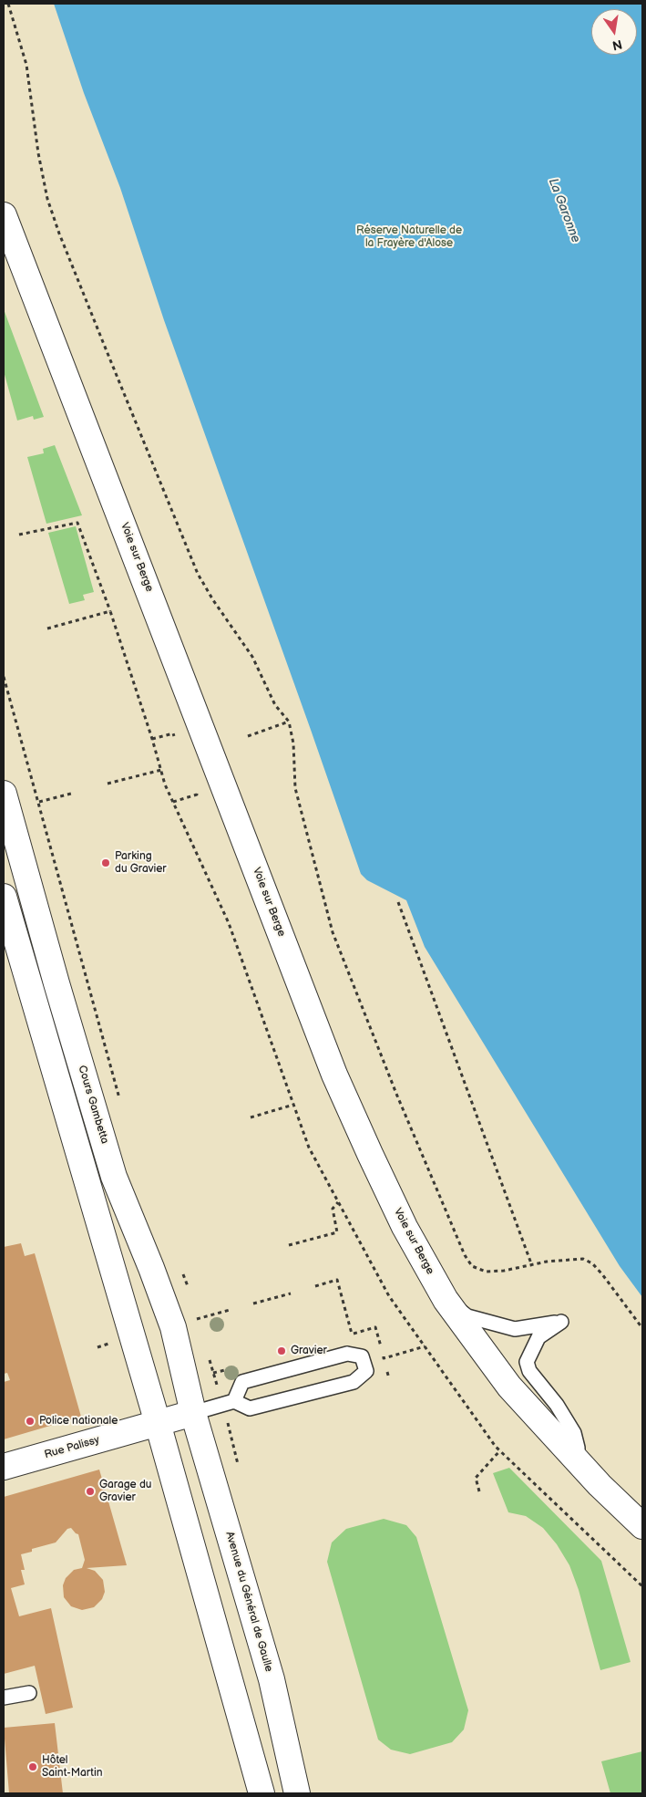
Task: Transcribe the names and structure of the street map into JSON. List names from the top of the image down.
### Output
{
  "streets": {
    "main road": [
      "Voie sur Berge",
      "Cours Gambetta",
      "Rue Palissy",
      "Avenue du Général de Gaulle"
    ]
  },
  "crossings": [
    ["Cours Gambetta", "Rue Palissy"],
    ["Cours Gambetta", "Avenue du Général de Gaulle"],
    ["Rue Palissy", "Avenue du Général de Gaulle"]
  ],
  "water": ["La Garonne"],
  "parks": ["Réserve Naturelle de la Frayère d'Alose"],
  "places": [
    "Parking du Gravier",
    "Gravier",
    "Police nationale",
    "Garage du Gravier",
    "Hôtel Saint-Martin"
  ],
  "north": "bottom"
}
